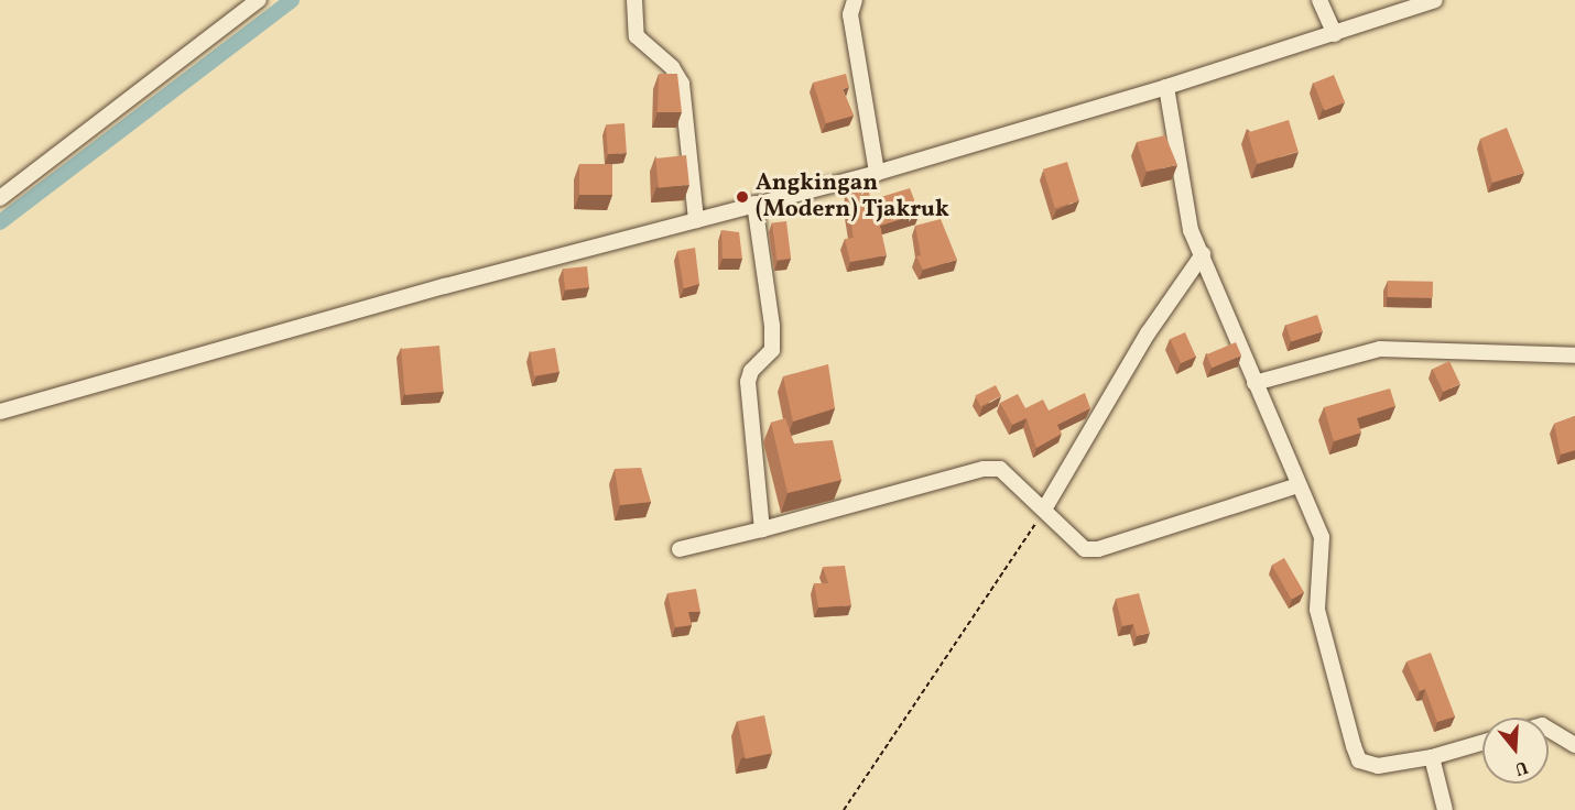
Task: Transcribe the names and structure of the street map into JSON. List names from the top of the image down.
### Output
{
  "places": ["Angkingan (Modern) Tjakruk"],
  "north": "bottom"
}
